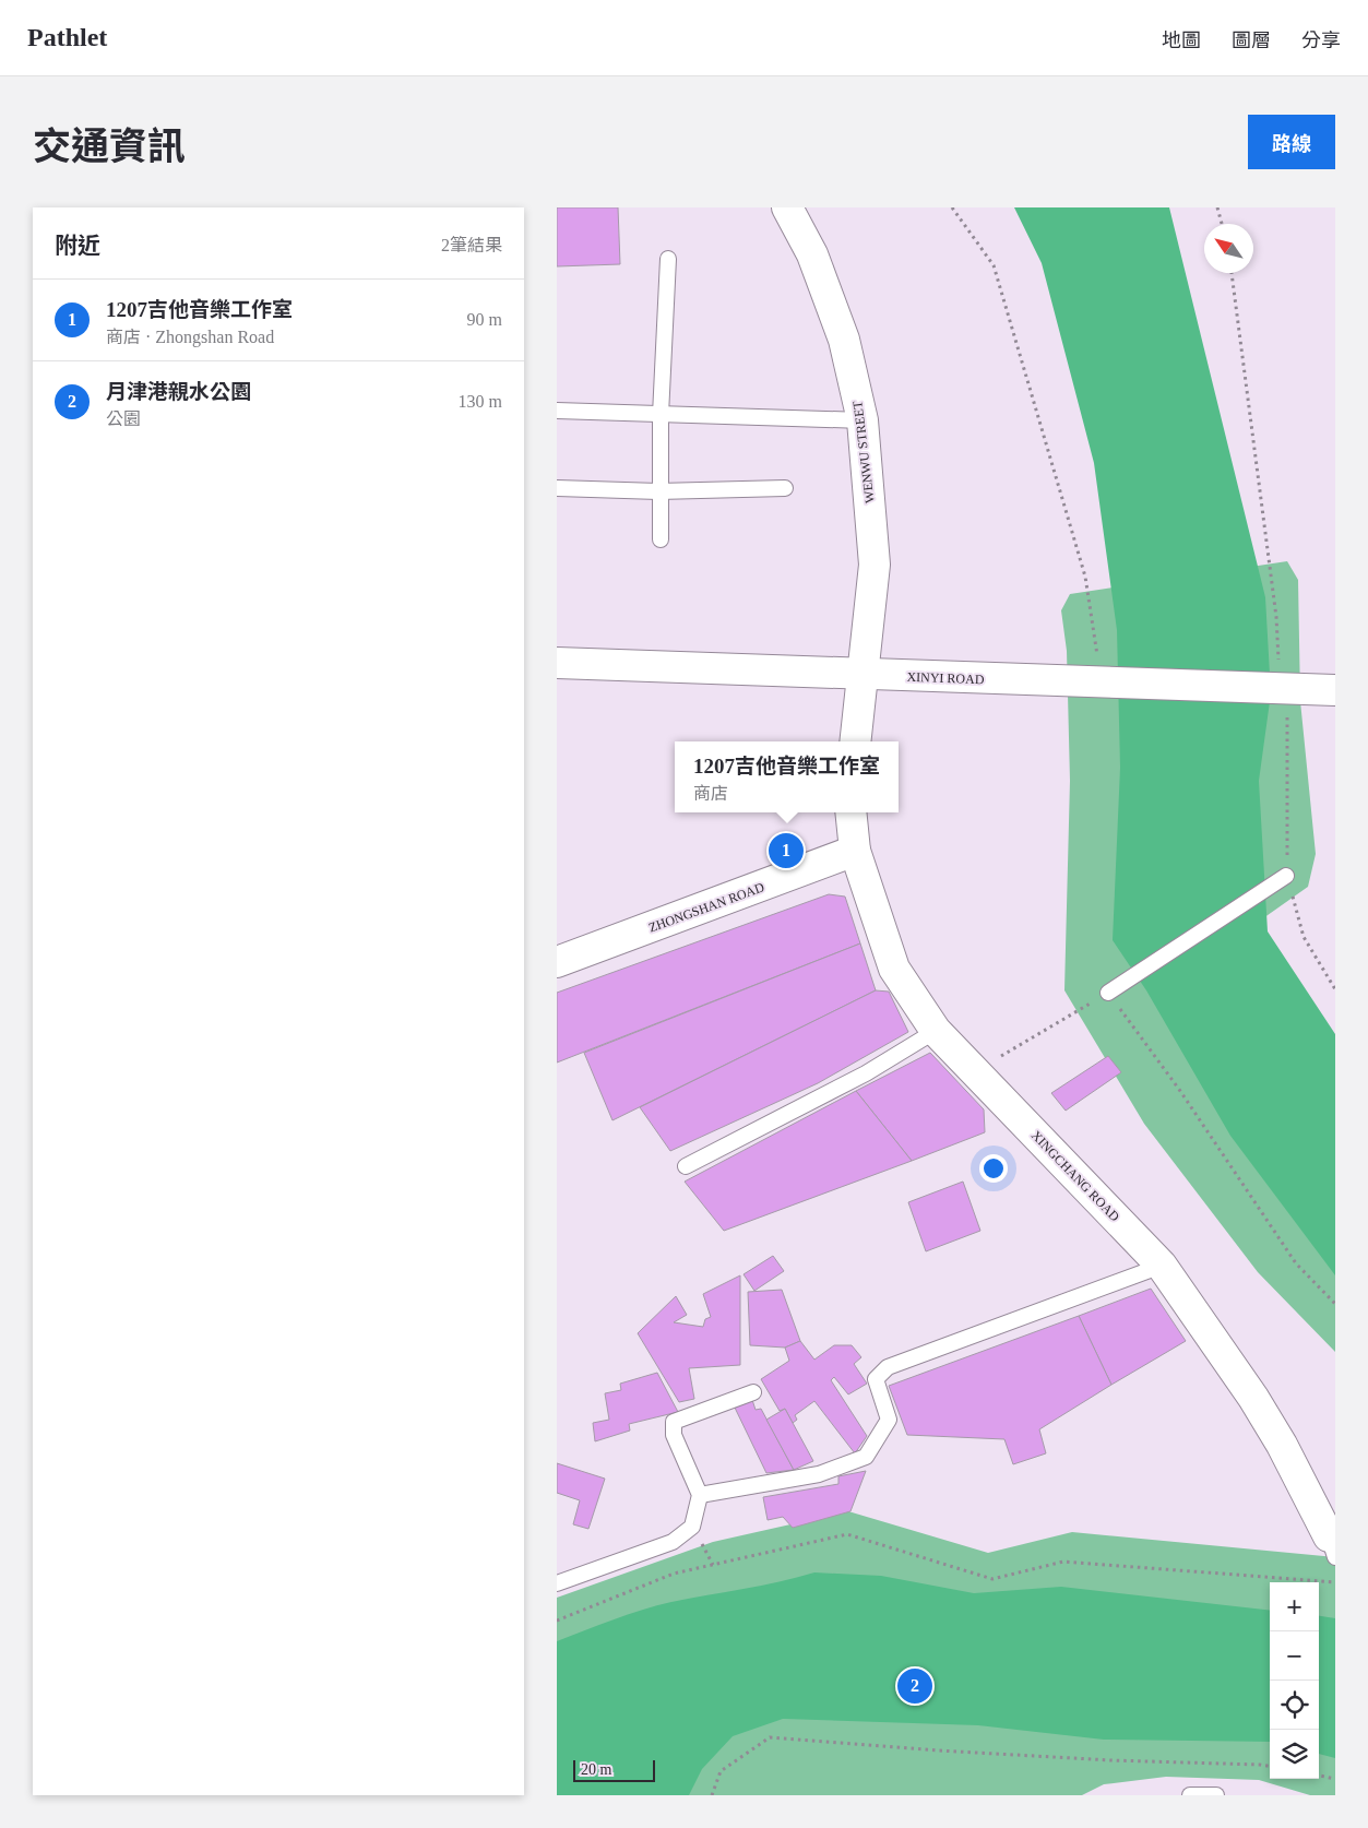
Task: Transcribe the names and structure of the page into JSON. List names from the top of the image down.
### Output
{
  "streets": {
    "street": [
      "WENWU STREET",
      "XINYI ROAD",
      "ZHONGSHAN ROAD",
      "XINGCHANG ROAD"
    ]
  },
  "crossings": [
    ["WENWU STREET", "XINYI ROAD"],
    ["ZHONGSHAN ROAD", "XINGCHANG ROAD"]
  ],
  "scale_bar": "20 m",
  "north": "top left",
  "page": {
    "header": "Pathlet",
    "nav": ["地圖", "圖層", "分享"],
    "title": "交通資訊",
    "buttons": "路線",
    "heading": ["附近", "2筆結果"],
    "list": [
      {
        "mark": "1",
        "name": "1207吉他音樂工作室",
        "note": "商店 · Zhongshan Road",
        "value": "90 m"
      },
      {
        "mark": "2",
        "name": "月津港親水公園",
        "note": "公園",
        "value": "130 m"
      }
    ],
    "popup": ["1207吉他音樂工作室", "商店"],
    "pins": ["1", "2"],
    "map_buttons": ["+", "−"],
    "scale": "20 m"
  }
}
